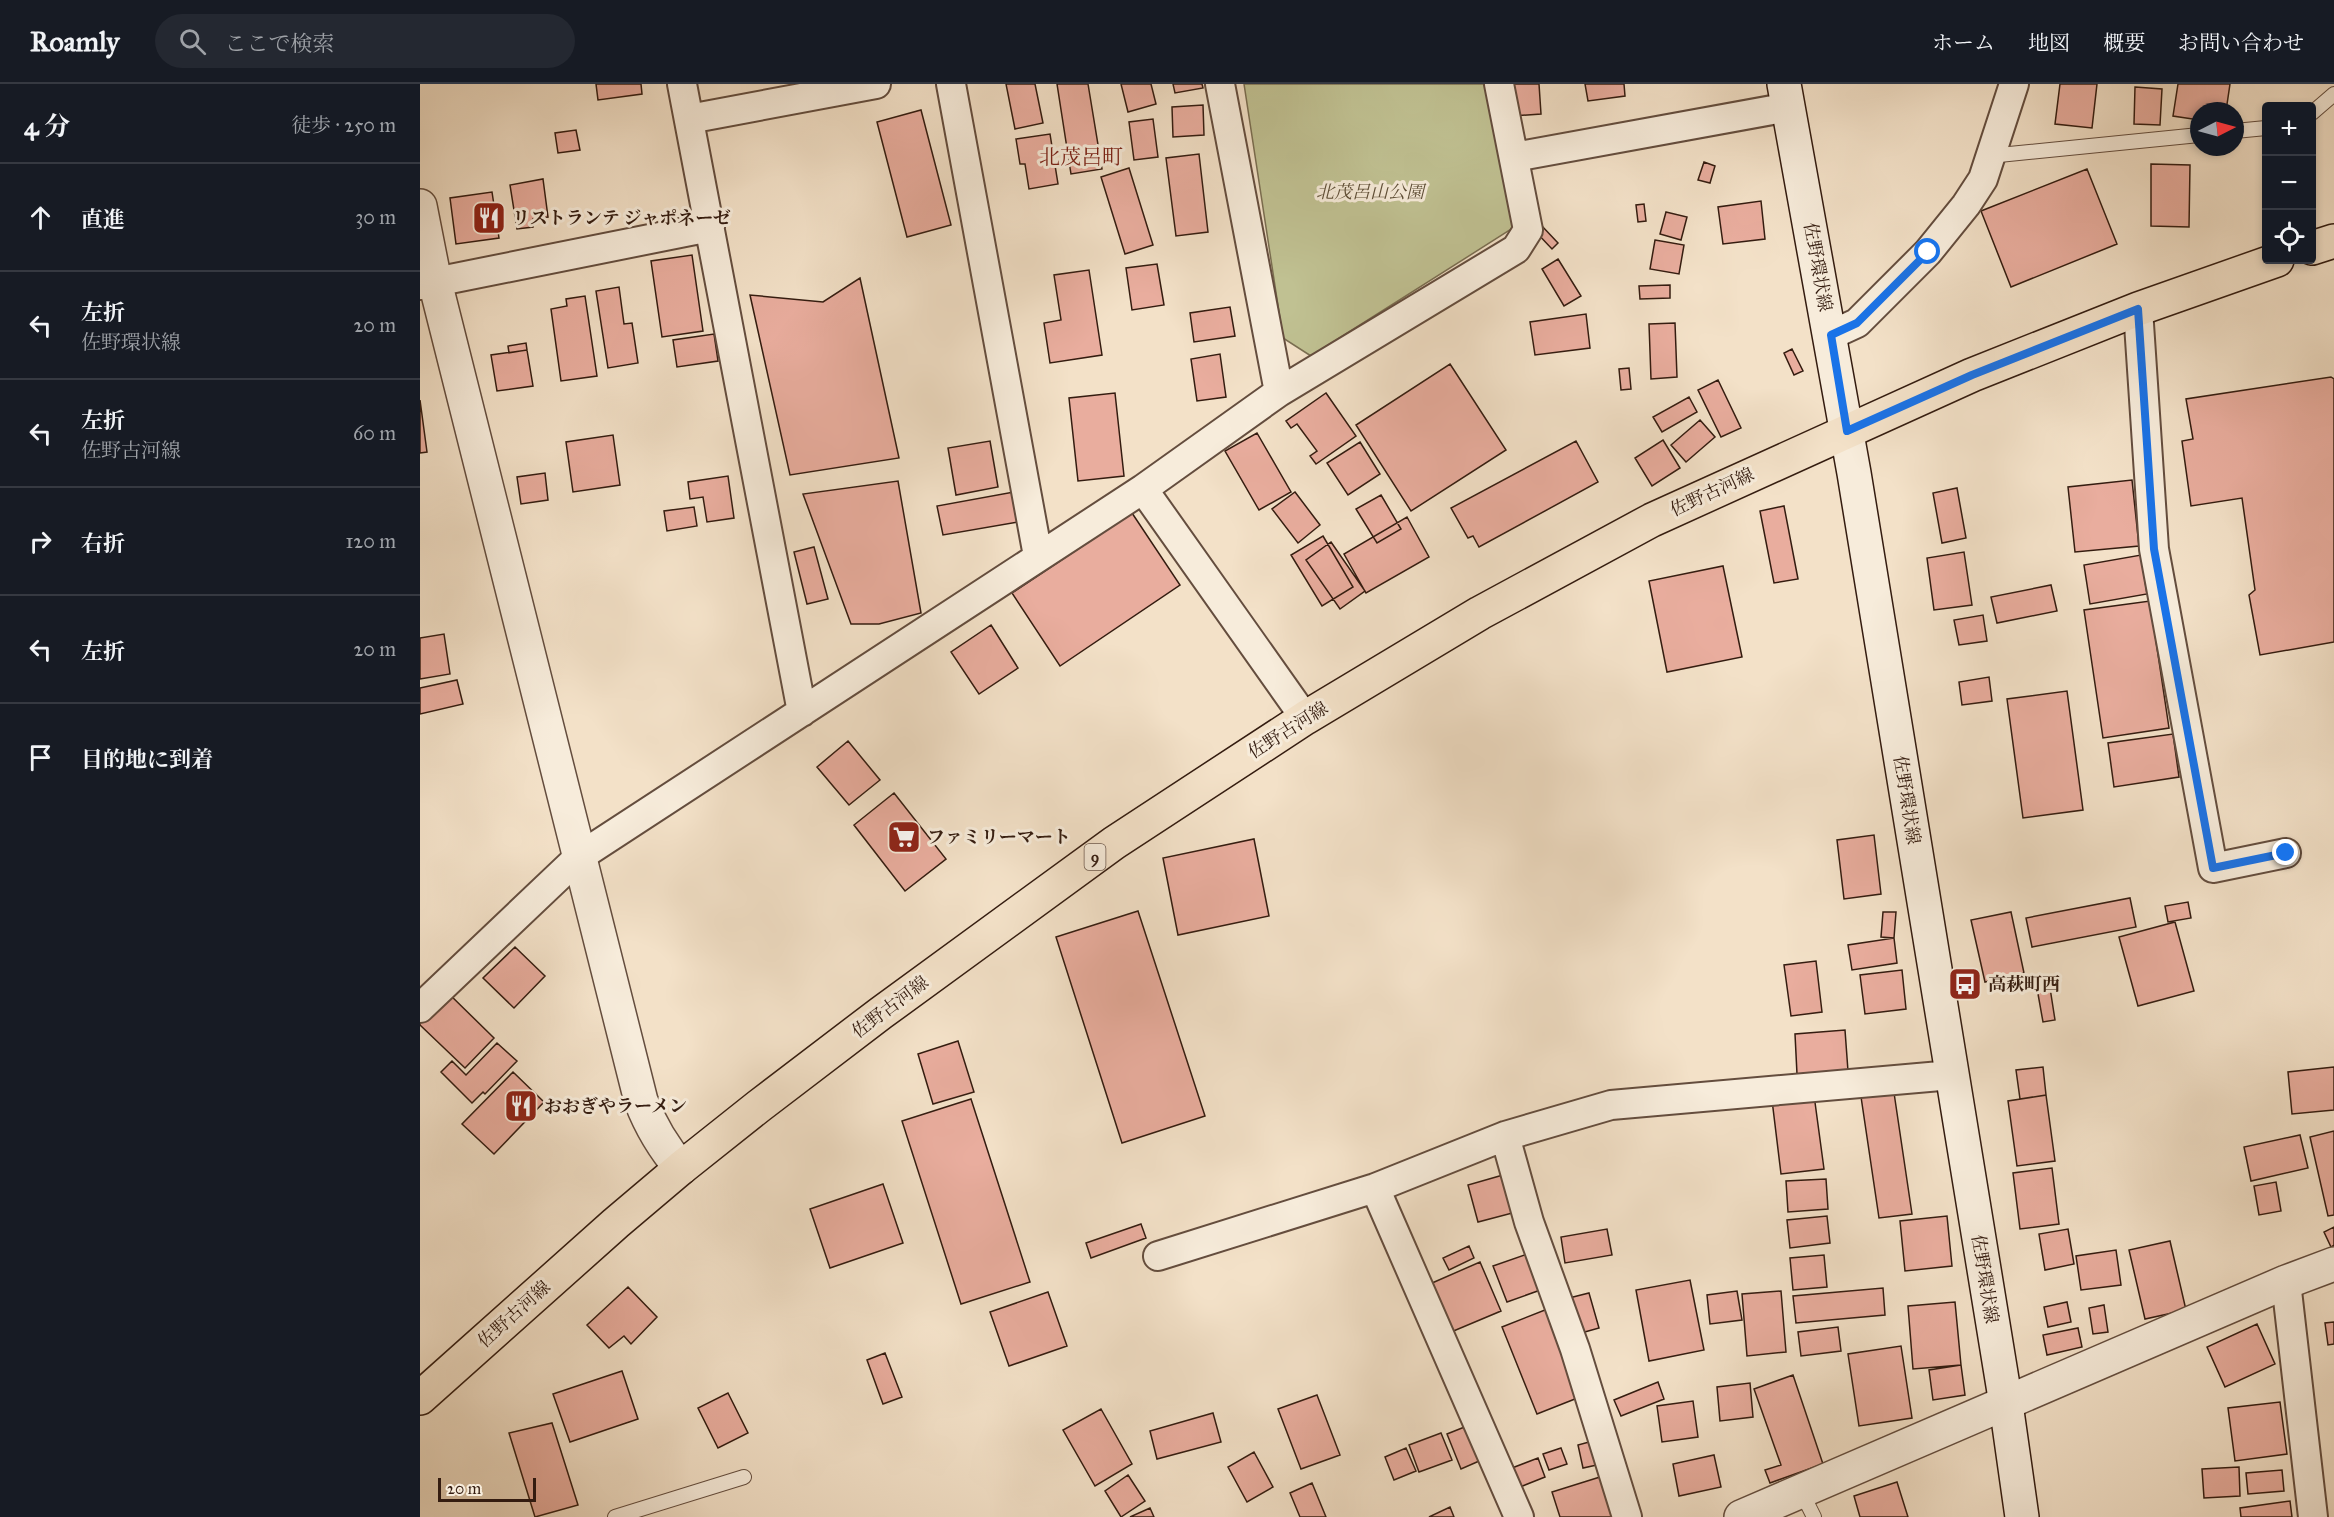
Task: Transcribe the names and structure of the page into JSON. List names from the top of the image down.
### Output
{
  "streets": {
    "main road": ["佐野古河線", "9"],
    "street": ["佐野環状線"]
  },
  "crossings": [
    ["佐野環状線", "佐野古河線"]
  ],
  "districts": ["北茂呂町"],
  "parks": ["北茂呂山公園"],
  "places": {
    "restaurant": ["リストランテ ジャポネーゼ", "おおぎやラーメン"],
    "supermarket": ["ファミリーマート"],
    "bus stop": ["高萩町西"]
  },
  "scale_bar": "20 m",
  "north": "right",
  "page": {
    "header": "Roamly",
    "search": "ここで検索",
    "nav": [
      "ホーム",
      "地図",
      "概要",
      "お問い合わせ"
    ],
    "heading": ["4 分", "徒歩 · 250 m"],
    "map_buttons": ["+", "−"],
    "list": [
      ["直進", "30 m"],
      ["左折", "佐野環状線", "20 m"],
      ["左折", "佐野古河線", "60 m"],
      ["右折", "120 m"],
      ["左折", "20 m"],
      "目的地に到着"
    ],
    "scale": "20 m"
  }
}
